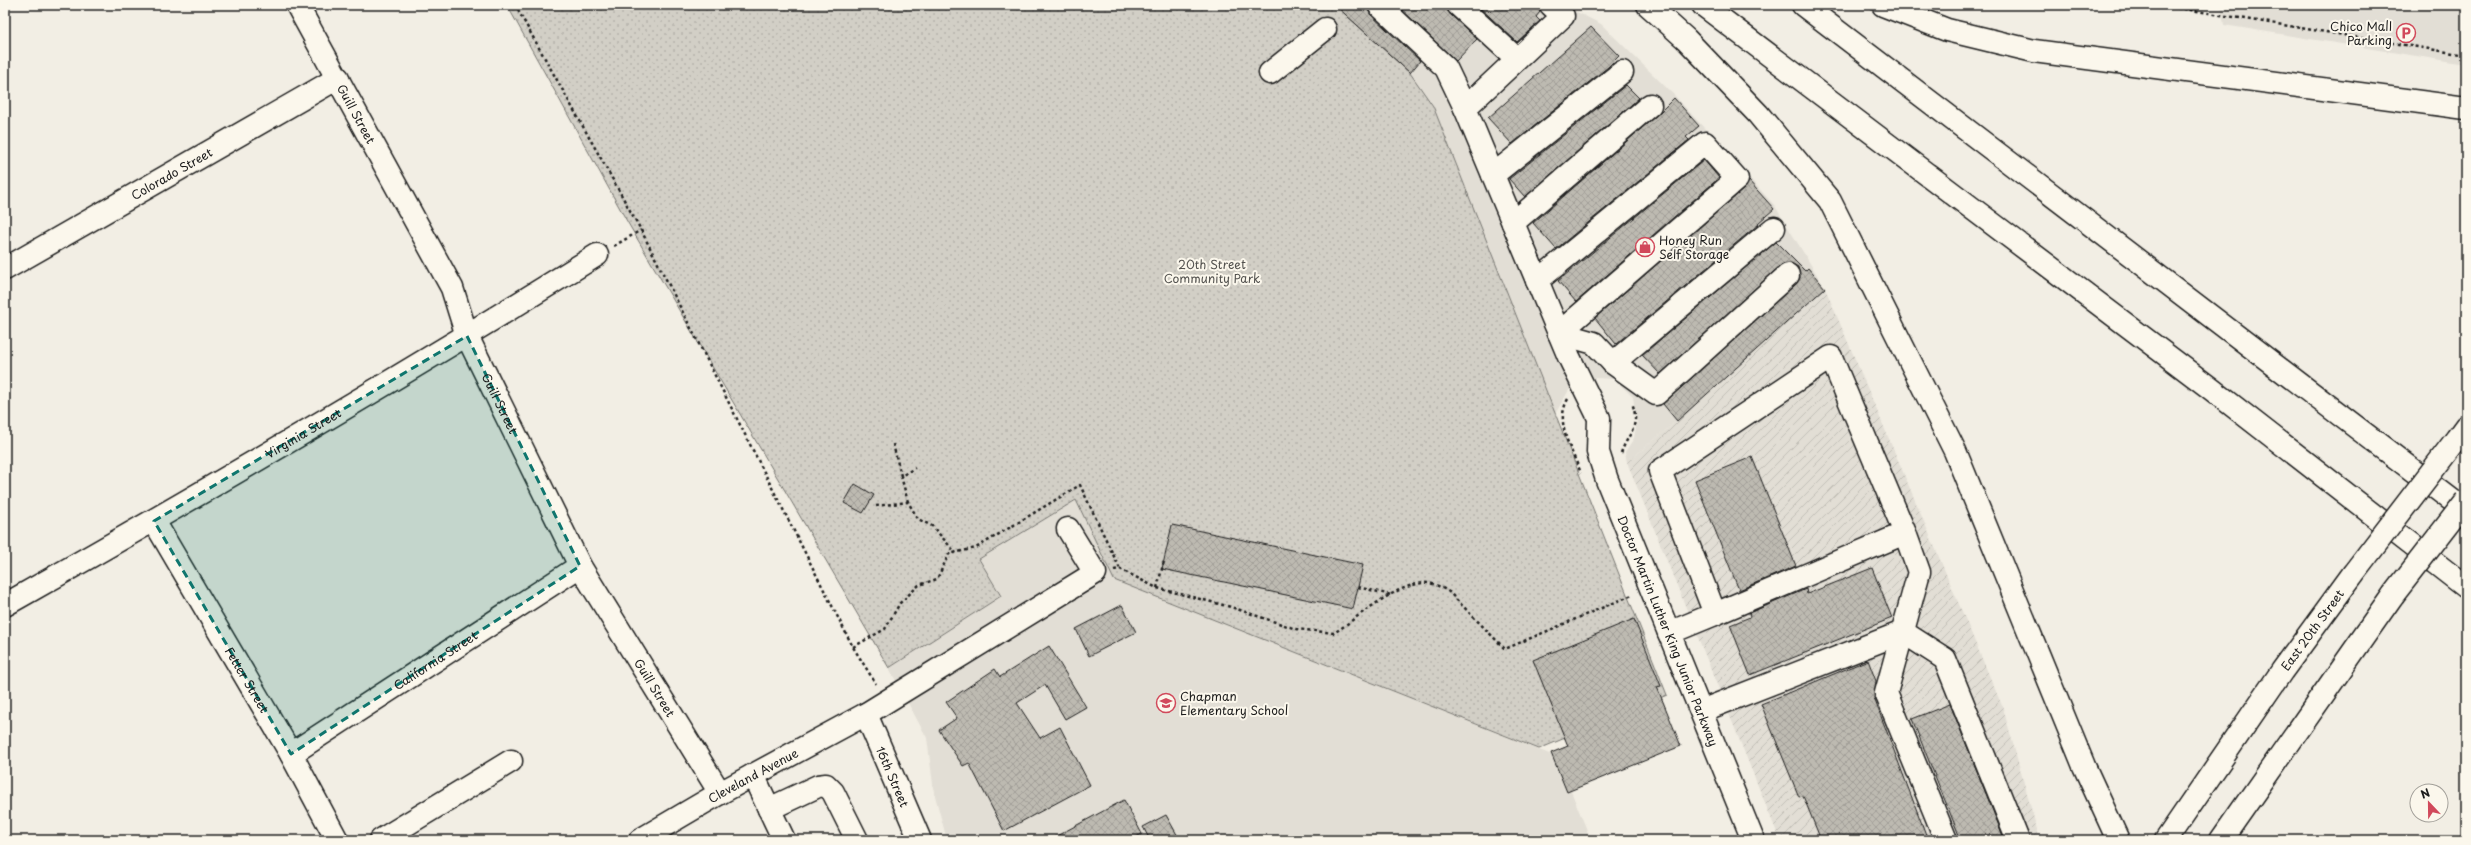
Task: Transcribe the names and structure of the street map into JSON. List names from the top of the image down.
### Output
{
  "streets": {
    "main road": [
      "Guill Street",
      "Colorado Street",
      "Virginia Street",
      "East 20th Street",
      "Doctor Martin Luther King Junior Parkway",
      "California Street",
      "Fetter Street",
      "Cleveland Avenue",
      "16th Street"
    ]
  },
  "crossings": [
    ["Guill Street", "Colorado Street"],
    ["Guill Street", "Virginia Street"],
    ["Guill Street", "California Street"],
    ["Guill Street", "Cleveland Avenue"],
    ["Virginia Street", "Fetter Street"],
    ["California Street", "Fetter Street"],
    ["Cleveland Avenue", "16th Street"]
  ],
  "parks": ["20th Street Community Park"],
  "places": {
    "parking": ["Chico Mall Parking"],
    "shop": ["Honey Run Self Storage"],
    "school or university": ["Chapman Elementary School"]
  },
  "north": "top"
}
